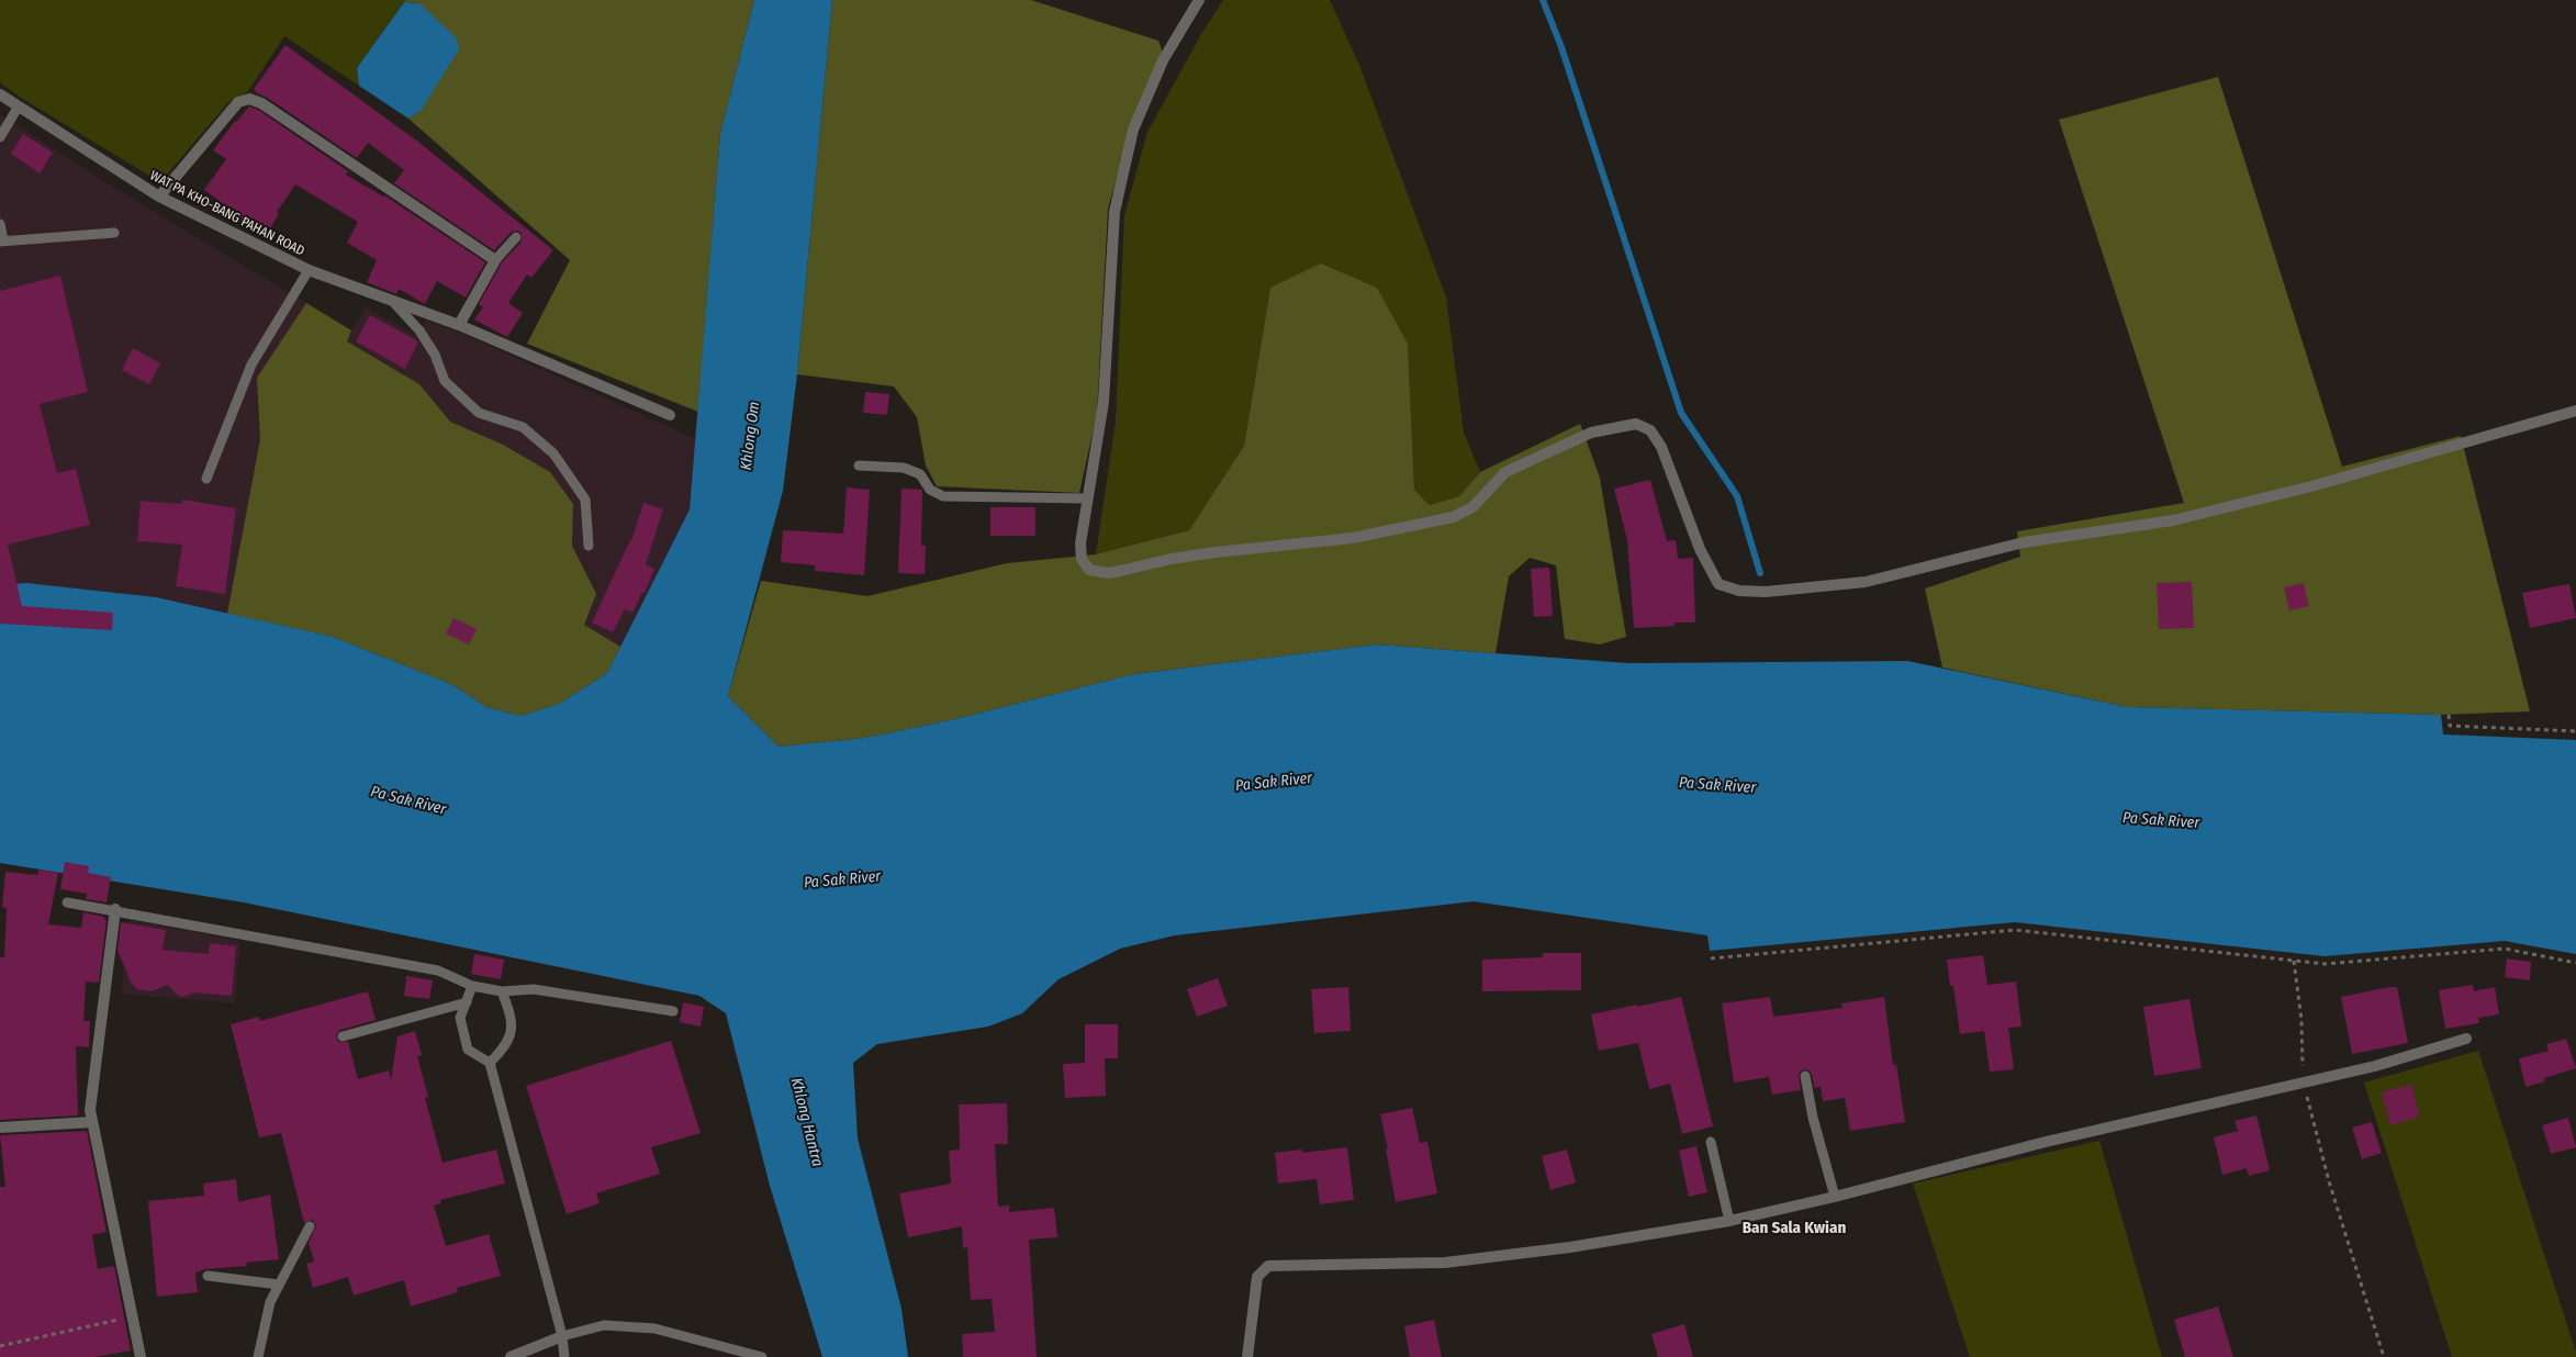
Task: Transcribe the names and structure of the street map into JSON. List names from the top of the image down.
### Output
{
  "streets": {
    "street": ["WAT PA KHO-BANG PAHAN ROAD"]
  },
  "districts": ["Ban Sala Kwian"],
  "water": ["Khlong Om", "Pa Sak River", "Khlong Hantra"]
}
